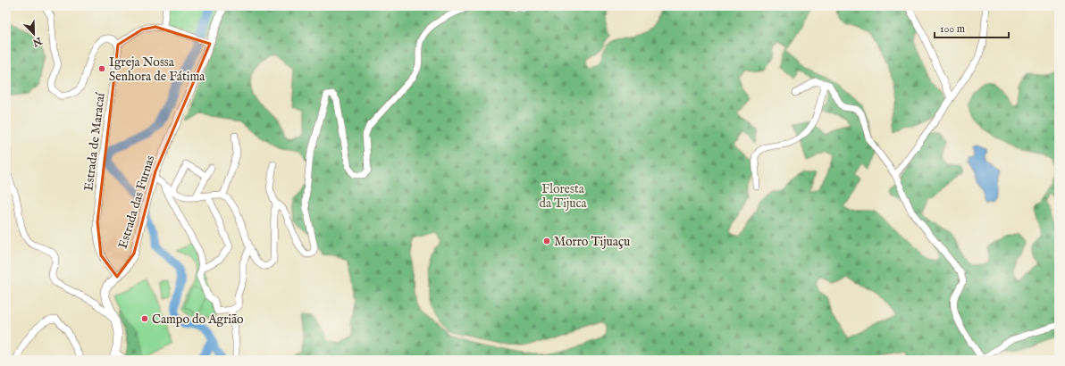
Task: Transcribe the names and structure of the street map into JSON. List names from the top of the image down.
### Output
{
  "streets": {
    "main road": ["Estrada das Furnas"],
    "street": ["Estrada de Maracaí"]
  },
  "crossings": [
    ["Estrada de Maracaí", "Estrada das Furnas"]
  ],
  "parks": ["Floresta da Tijuca"],
  "places": ["Igreja Nossa Senhora de Fátima", "Morro Tijuaçu", "Campo do Agrião"],
  "scale_bar": "100 m",
  "north": "bottom right"
}
